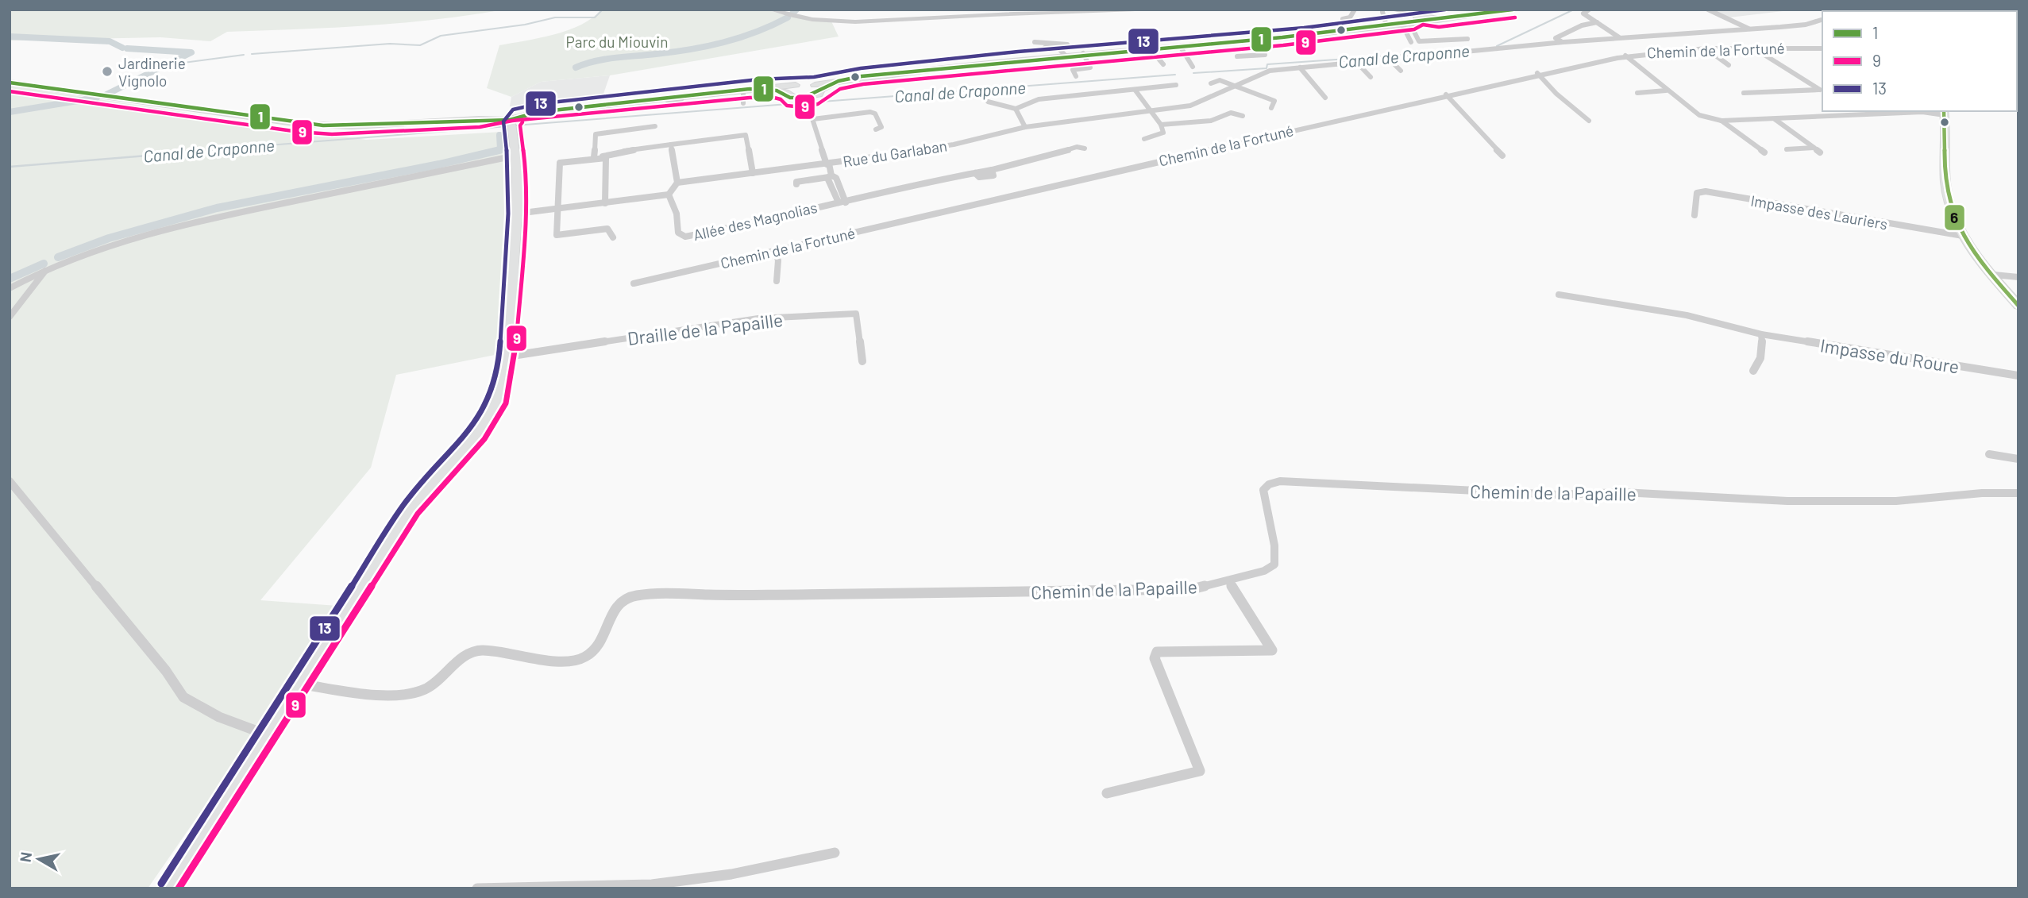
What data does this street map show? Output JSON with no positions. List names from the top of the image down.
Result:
{
  "streets": {
    "street": [
      "Chemin de la Fortuné",
      "Rue du Garlaban",
      "Impasse des Lauriers",
      "Allée des Magnolias",
      "Draille de la Papaille",
      "Impasse du Roure",
      "Chemin de la Papaille"
    ]
  },
  "crossings": [
    ["Rue du Garlaban", "Allée des Magnolias"]
  ],
  "water": ["Canal de Craponne"],
  "parks": ["Parc du Miouvin"],
  "places": ["Jardinerie Vignolo"],
  "lines": [
    "transit line 1",
    "transit line 13",
    "transit line 9",
    "transit line 6"
  ],
  "legend": ["1", "9", "13"],
  "north": "left"
}
